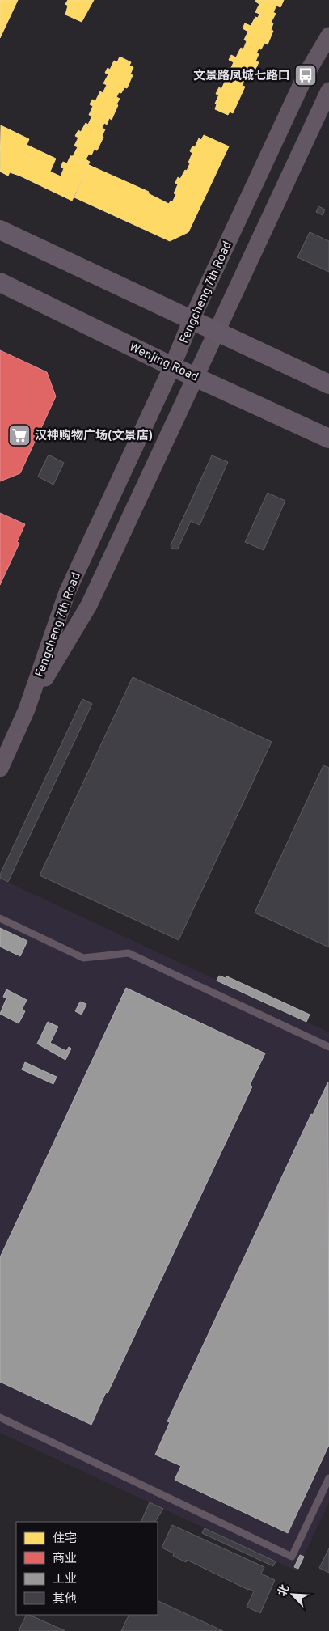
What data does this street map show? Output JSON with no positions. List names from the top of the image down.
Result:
{
  "streets": {
    "main road": ["Wenjing Road"],
    "street": ["Fengcheng 7th Road"]
  },
  "crossings": [
    ["Fengcheng 7th Road", "Wenjing Road"]
  ],
  "places": {
    "bus stop": ["文景路凤城七路口"],
    "supermarket": ["汉神购物广场(文景店)"]
  },
  "legend": [
    "住宅",
    "商业",
    "工业",
    "其他"
  ],
  "north": "top left"
}
